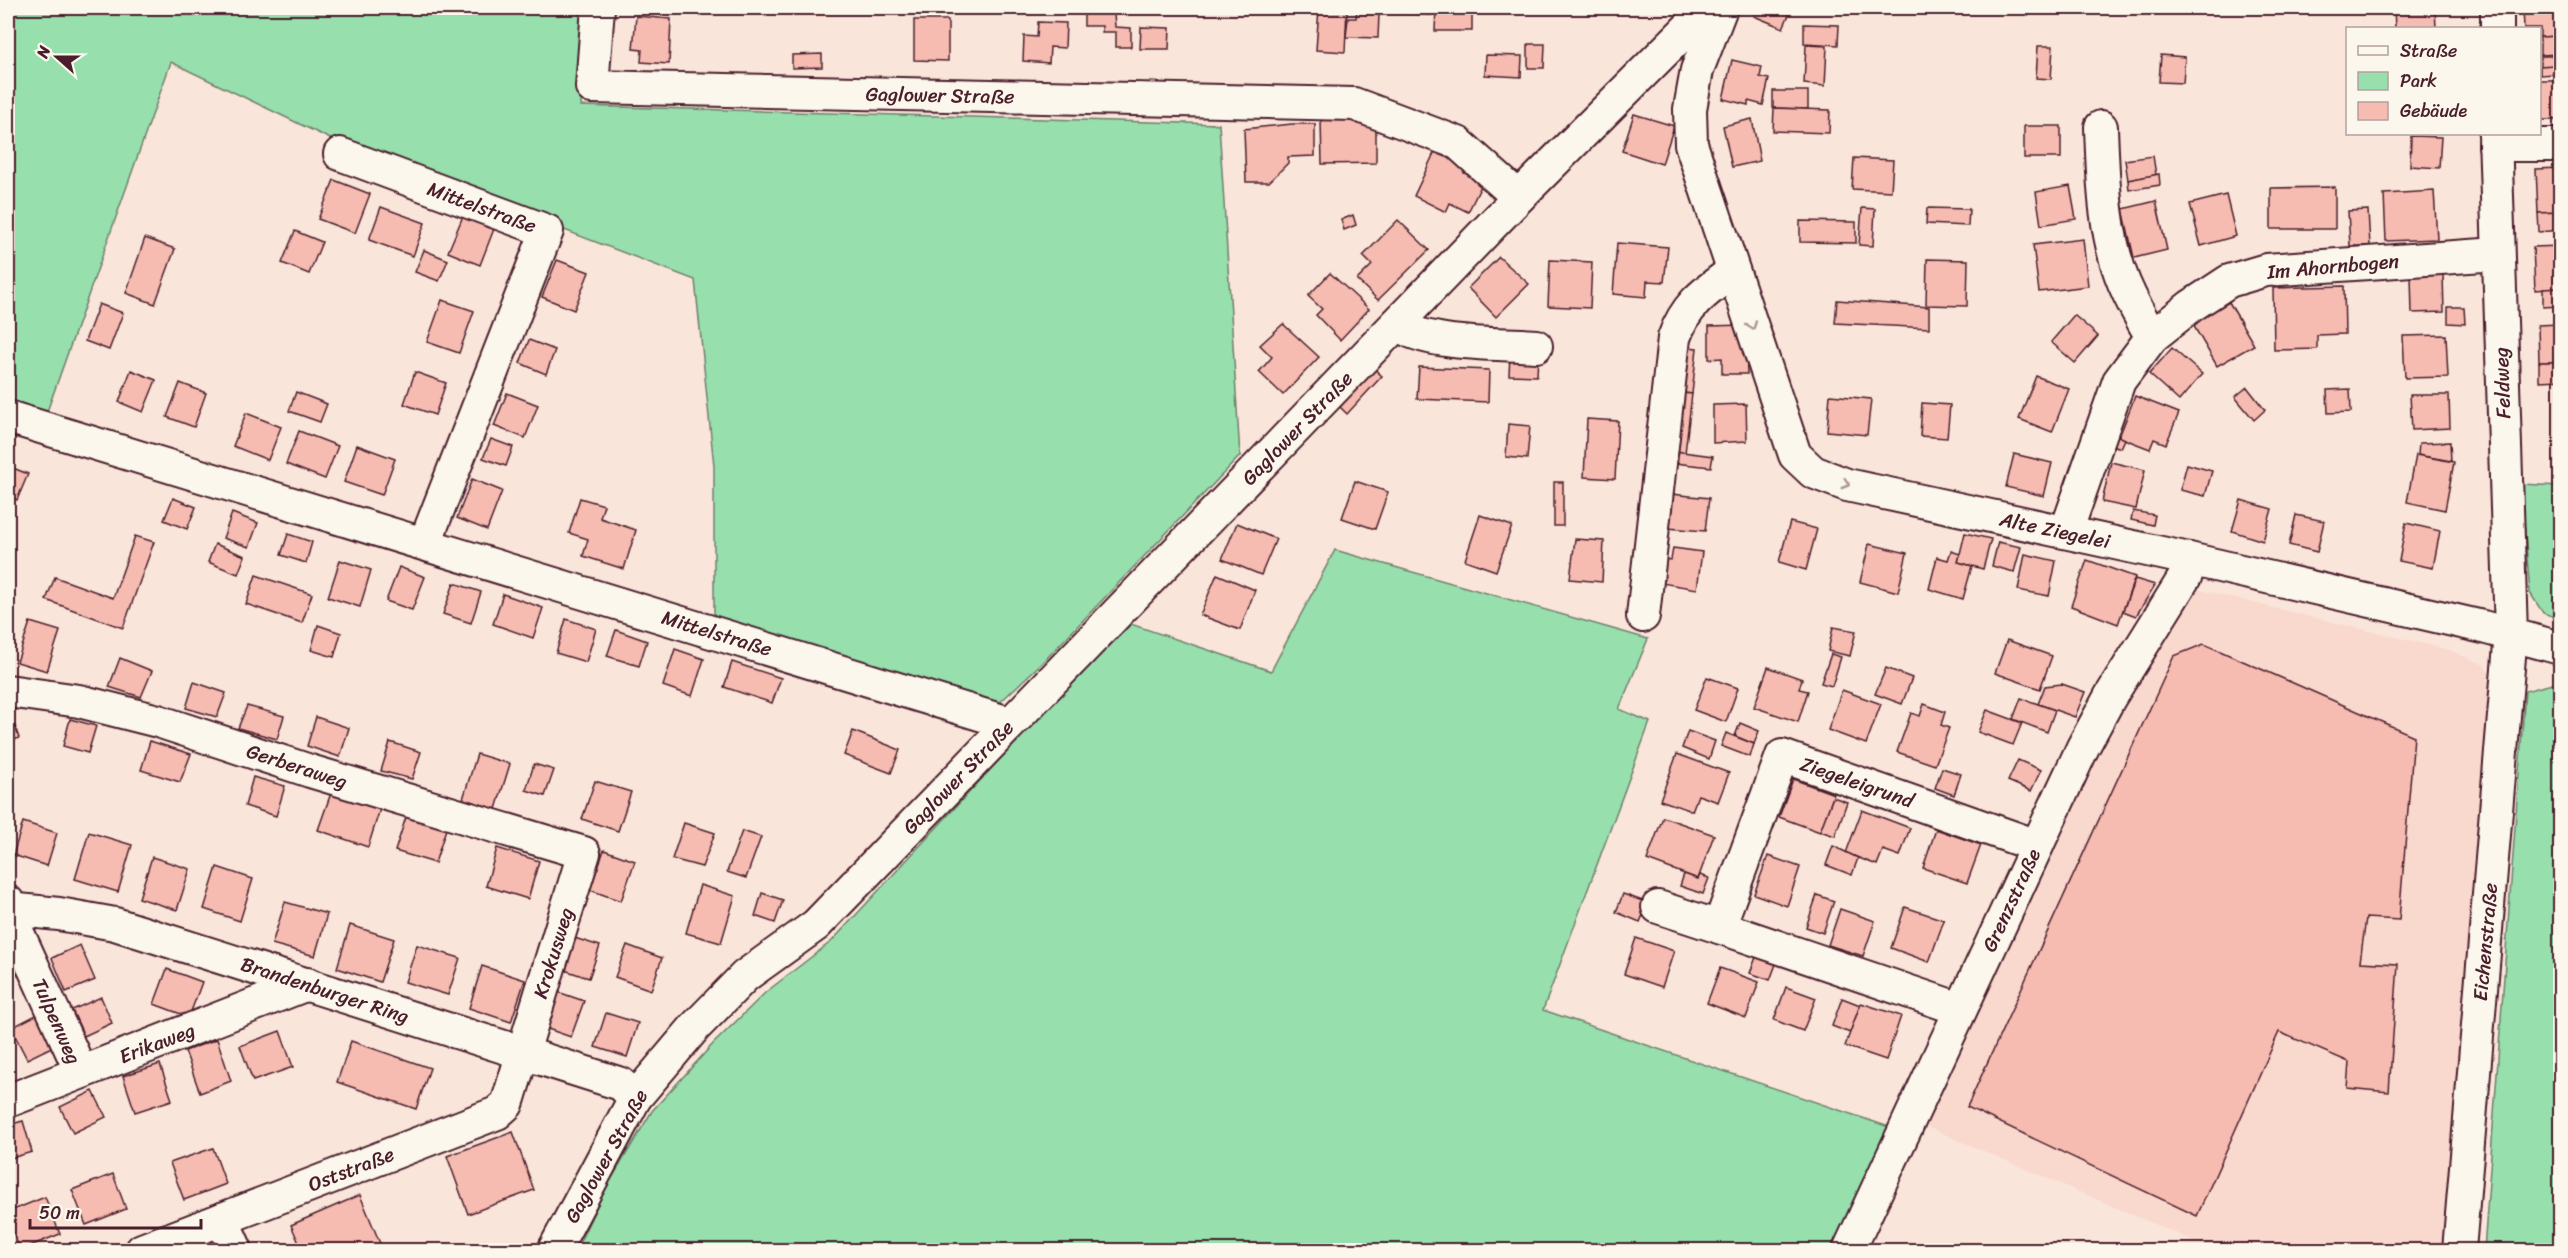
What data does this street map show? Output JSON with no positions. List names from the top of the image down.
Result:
{
  "streets": {
    "street": [
      "Gaglower Straße",
      "Mittelstraße",
      "Im Ahornbogen",
      "Feldweg",
      "Alte Ziegelei",
      "Gerberaweg",
      "Ziegeleigrund",
      "Grenzstraße",
      "Eichenstraße",
      "Krokusweg",
      "Brandenburger Ring",
      "Tulpenweg",
      "Erikaweg",
      "Oststraße"
    ]
  },
  "crossings": [
    ["Gaglower Straße", "Mittelstraße"],
    ["Gaglower Straße", "Brandenburger Ring"],
    ["Im Ahornbogen", "Feldweg"],
    ["Im Ahornbogen", "Alte Ziegelei"],
    ["Feldweg", "Alte Ziegelei"],
    ["Feldweg", "Eichenstraße"],
    ["Alte Ziegelei", "Grenzstraße"],
    ["Alte Ziegelei", "Eichenstraße"],
    ["Gerberaweg", "Krokusweg"],
    ["Ziegeleigrund", "Grenzstraße"],
    ["Krokusweg", "Brandenburger Ring"],
    ["Krokusweg", "Oststraße"],
    ["Brandenburger Ring", "Tulpenweg"],
    ["Brandenburger Ring", "Erikaweg"],
    ["Brandenburger Ring", "Oststraße"],
    ["Tulpenweg", "Erikaweg"]
  ],
  "legend": ["Straße", "Park", "Gebäude"],
  "scale_bar": "50 m",
  "north": "left"
}
